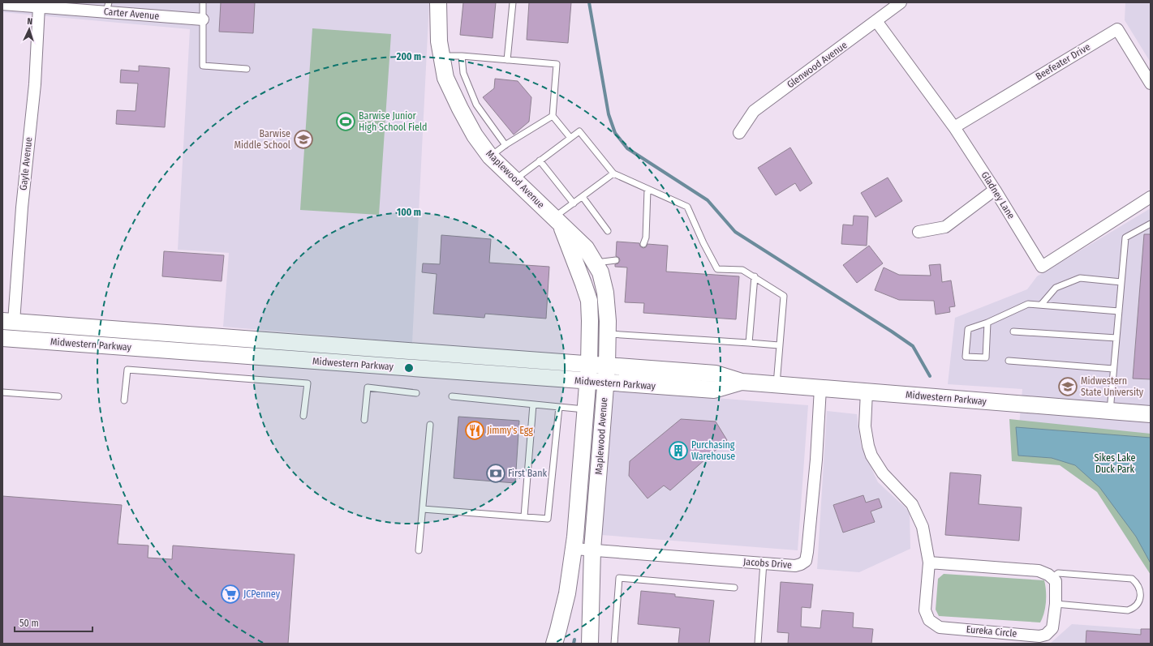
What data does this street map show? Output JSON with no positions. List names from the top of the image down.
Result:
{
  "streets": {
    "main road": ["Maplewood Avenue", "Midwestern Parkway"],
    "street": [
      "Carter Avenue",
      "Beefeater Drive",
      "Glenwood Avenue",
      "Gayle Avenue",
      "Gladney Lane",
      "Jacobs Drive",
      "Eureka Circle"
    ]
  },
  "crossings": [
    ["Carter Avenue", "Gayle Avenue"],
    ["Beefeater Drive", "Gladney Lane"],
    ["Glenwood Avenue", "Gladney Lane"],
    ["Gayle Avenue", "Midwestern Parkway"],
    ["Maplewood Avenue", "Midwestern Parkway"],
    ["Maplewood Avenue", "Jacobs Drive"],
    ["Midwestern Parkway", "Jacobs Drive"],
    ["Midwestern Parkway", "Eureka Circle"]
  ],
  "parks": ["Sikes Lake Duck Park"],
  "places": {
    "sports": ["Barwise Junior High School Field"],
    "school or university": ["Barwise Middle School", "Midwestern State University"],
    "restaurant": ["Jimmy's Egg"],
    "building": ["Purchasing Warehouse"],
    "bank": ["First Bank"],
    "supermarket": ["JCPenney"]
  },
  "scale_bar": "50 m",
  "north": "top",
  "rings": ["200 m", "100 m"]
}
